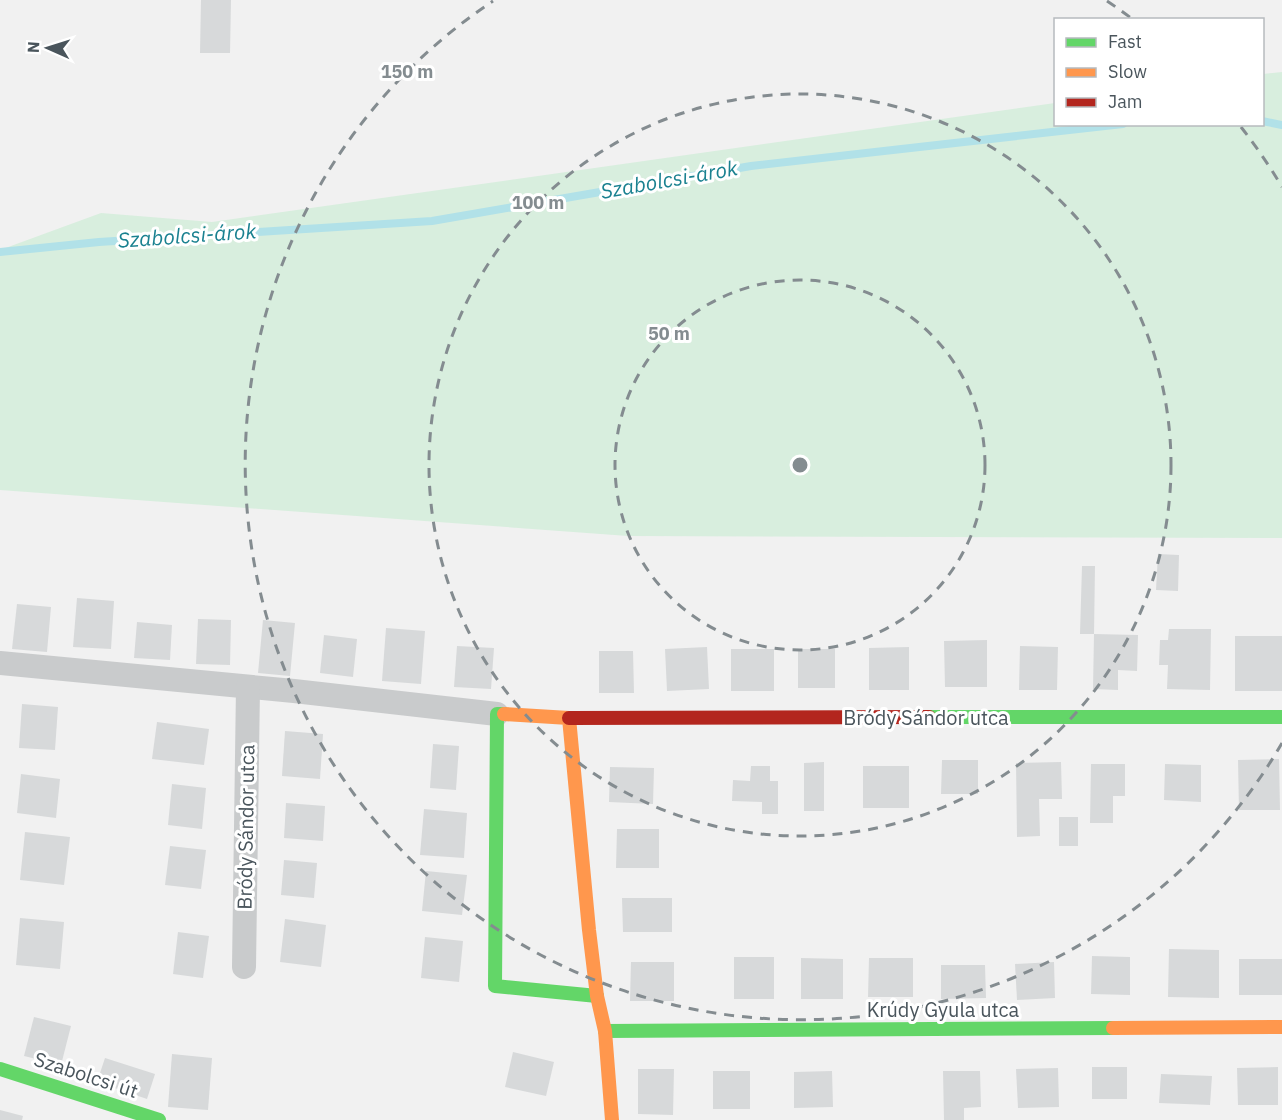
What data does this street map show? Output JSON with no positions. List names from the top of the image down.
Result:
{
  "streets": {
    "street": ["Bródy Sándor utca", "Krúdy Gyula utca", "Szabolcsi út"]
  },
  "water": ["Szabolcsi-árok"],
  "legend": ["Fast", "Slow", "Jam"],
  "north": "left",
  "rings": ["150 m", "100 m", "50 m"]
}
